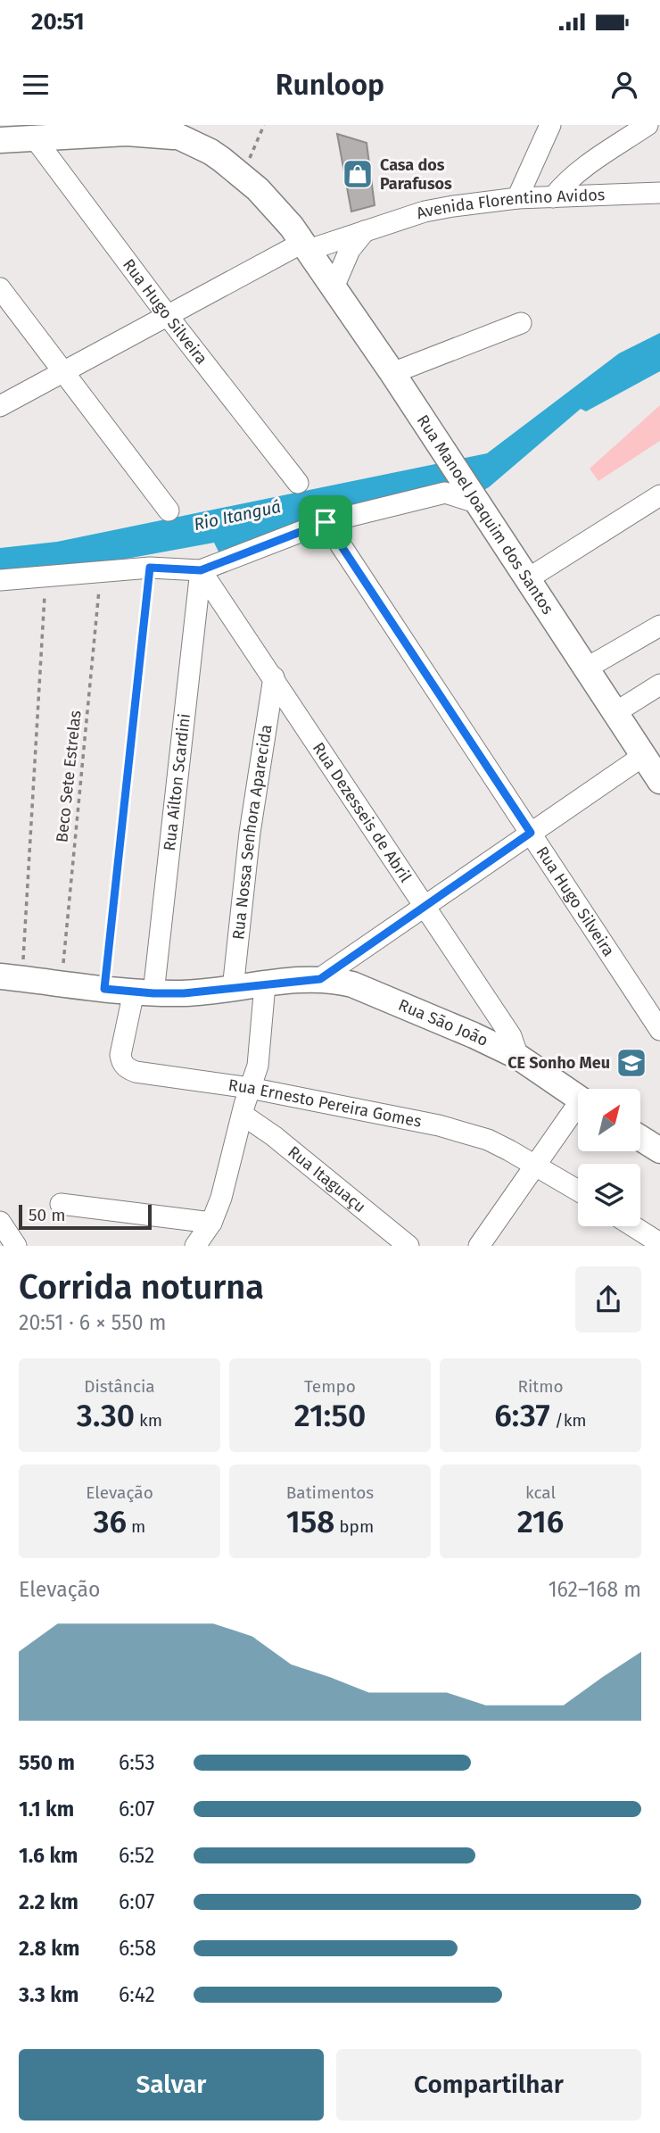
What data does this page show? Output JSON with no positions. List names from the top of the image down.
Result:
{
  "streets": {
    "main road": ["Rua Manoel Joaquim dos Santos", "Rua São João"],
    "street": [
      "Avenida Florentino Avidos",
      "Rua Hugo Silveira",
      "Rua Aílton Scardini",
      "Rua Dezesseis de Abril",
      "Rua Nossa Senhora Aparecida",
      "Rua Ernesto Pereira Gomes",
      "Rua Itaguaçu"
    ],
    "path": ["Beco Sete Estrelas"]
  },
  "crossings": [
    ["Avenida Florentino Avidos", "Rua Hugo Silveira"],
    ["Avenida Florentino Avidos", "Rua Manoel Joaquim dos Santos"],
    ["Rua Hugo Silveira", "Rua Manoel Joaquim dos Santos"],
    ["Beco Sete Estrelas", "Rua São João"],
    ["Rua Aílton Scardini", "Rua Dezesseis de Abril"],
    ["Rua Aílton Scardini", "Rua São João"],
    ["Rua Aílton Scardini", "Rua Ernesto Pereira Gomes"],
    ["Rua Dezesseis de Abril", "Rua Nossa Senhora Aparecida"],
    ["Rua Dezesseis de Abril", "Rua São João"],
    ["Rua Nossa Senhora Aparecida", "Rua São João"],
    ["Rua São João", "Rua Ernesto Pereira Gomes"]
  ],
  "water": ["Rio Itanguá"],
  "places": {
    "shop": ["Casa dos Parafusos"],
    "school or university": ["CE Sonho Meu"]
  },
  "scale_bar": "50 m",
  "north": "top right",
  "page": {
    "status": "20:51",
    "header": "Runloop",
    "scale": "50 m",
    "heading": ["Corrida noturna", "20:51 · 6 × 550 m"],
    "stats": [
      ["Distância", "3.30 km"],
      ["Tempo", "21:50"],
      ["Ritmo", "6:37 /km"],
      ["Elevação", "36 m"],
      ["Batimentos", "158 bpm"],
      ["kcal", "216"]
    ],
    "chart": ["Elevação", "162–168 m"],
    "list": [
      {
        "name": "550 m",
        "note": "6:53"
      },
      {
        "name": "1.1 km",
        "note": "6:07"
      },
      {
        "name": "1.6 km",
        "note": "6:52"
      },
      {
        "name": "2.2 km",
        "note": "6:07"
      },
      {
        "name": "2.8 km",
        "note": "6:58"
      },
      {
        "name": "3.3 km",
        "note": "6:42"
      }
    ],
    "buttons": ["Salvar", "Compartilhar"]
  }
}
